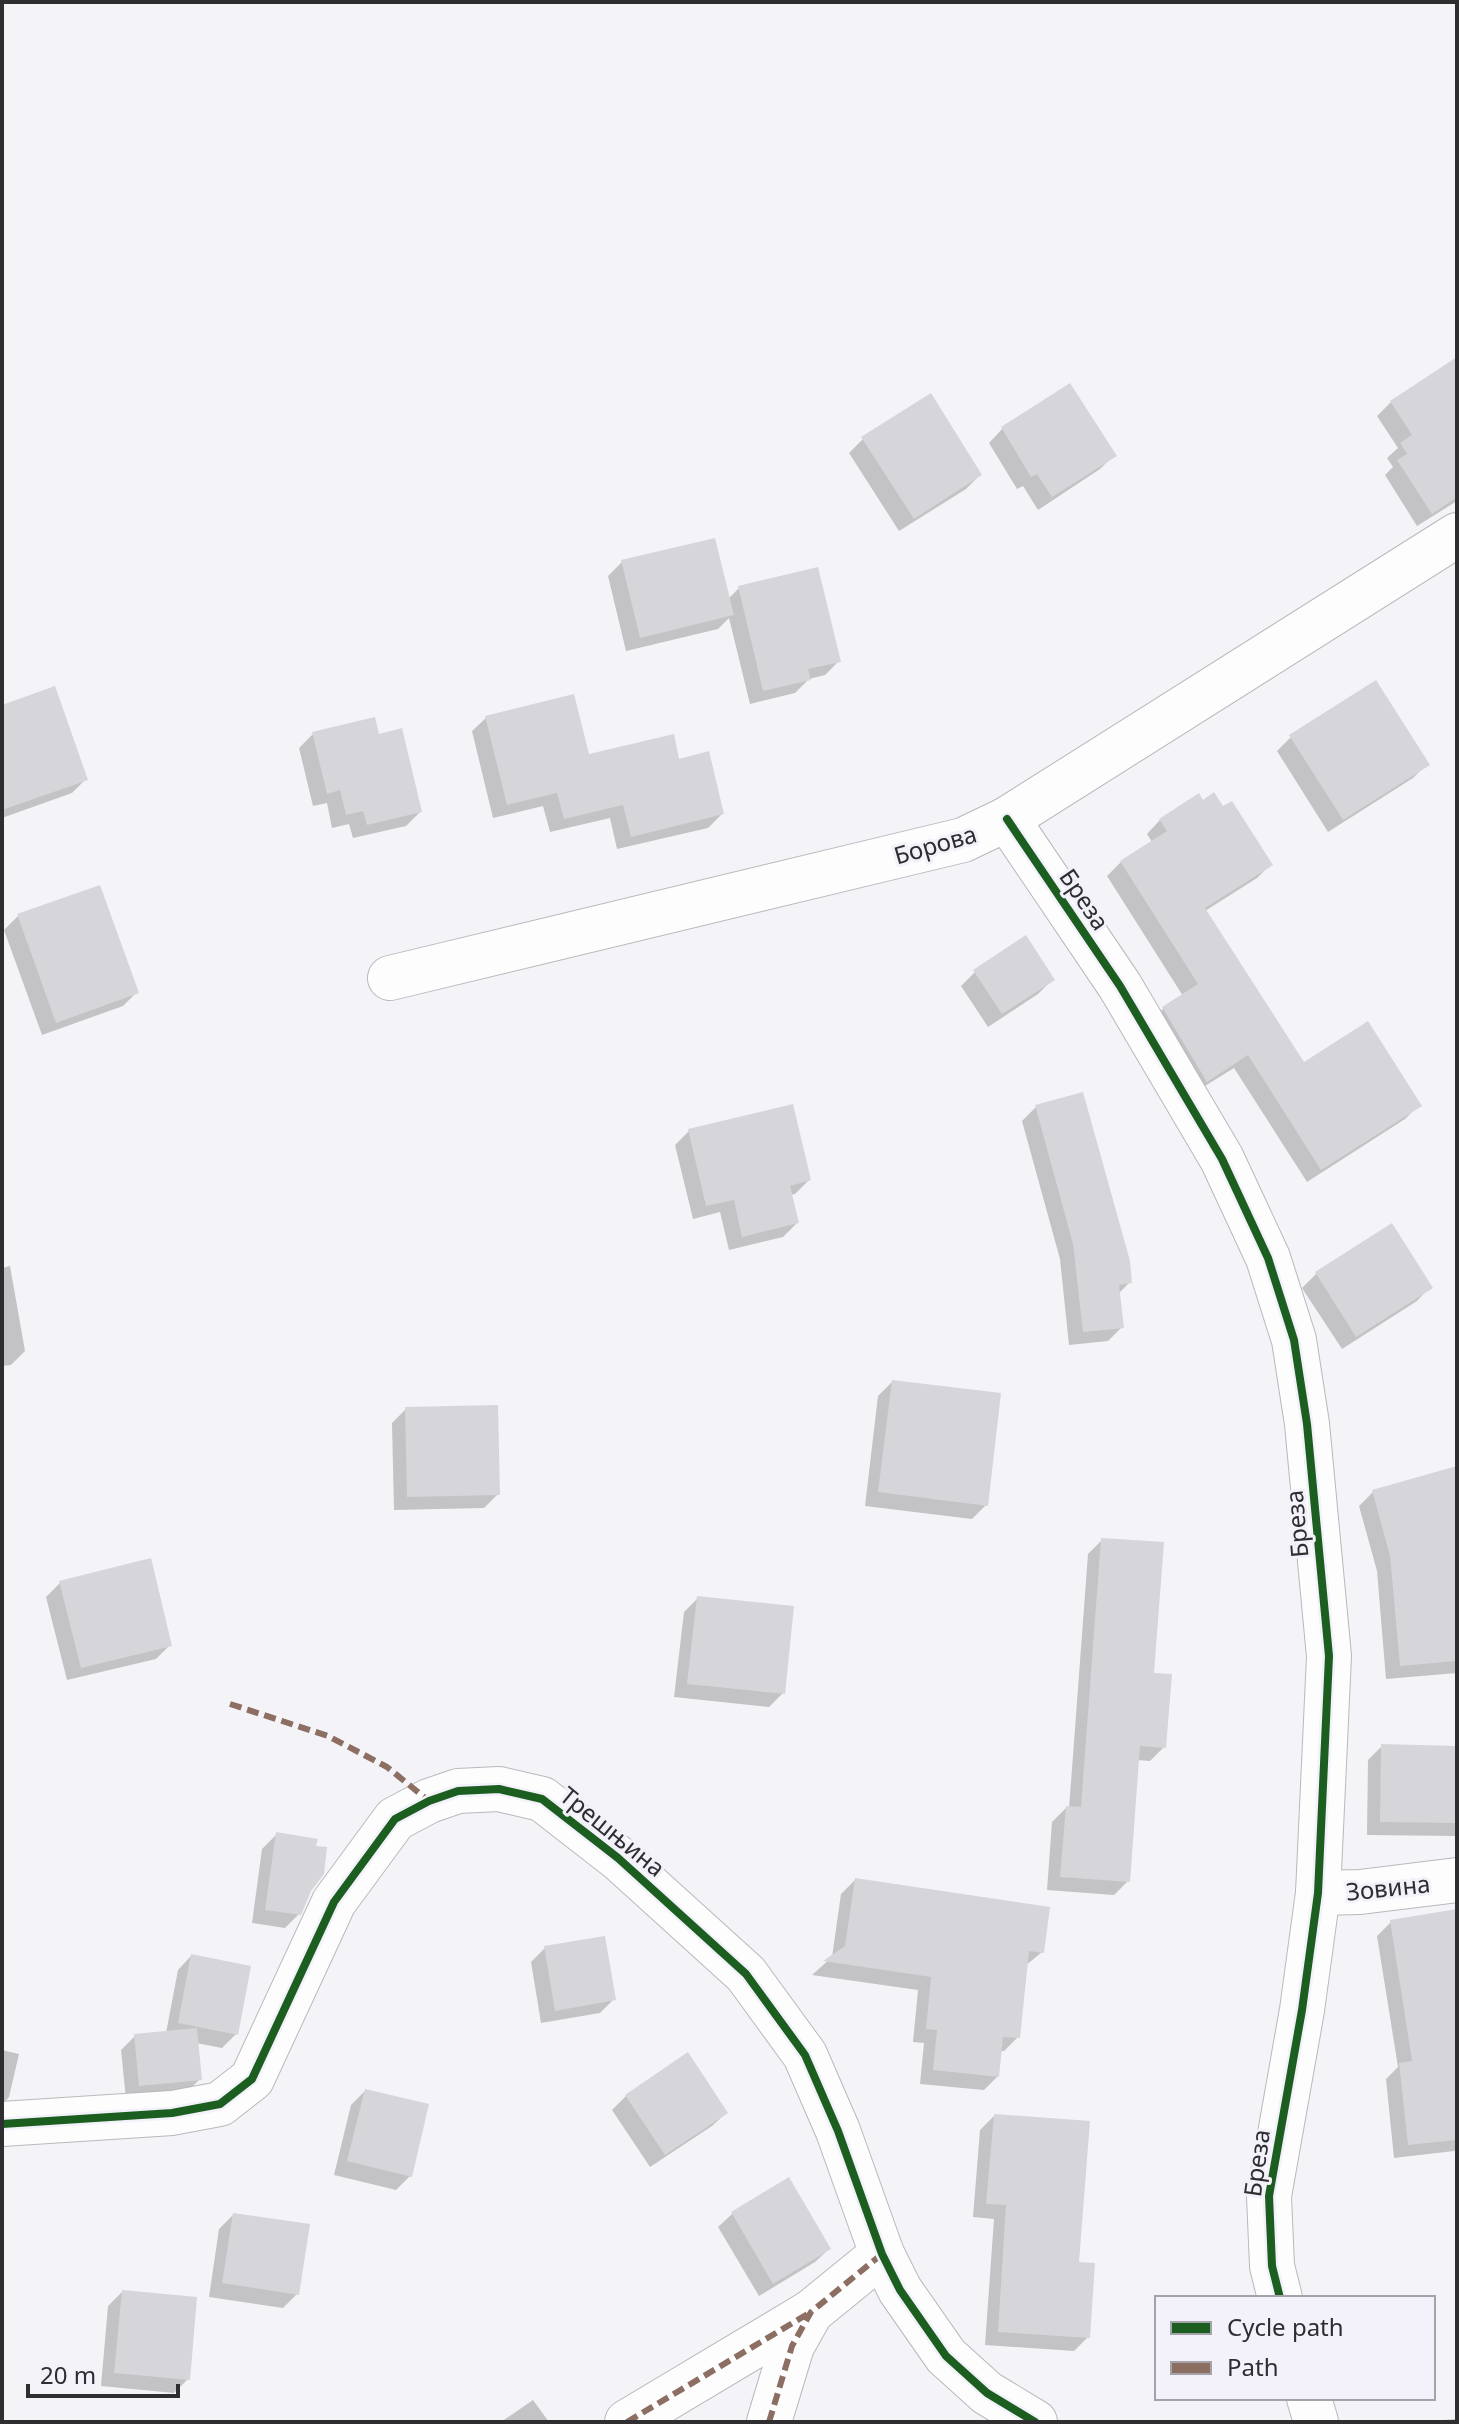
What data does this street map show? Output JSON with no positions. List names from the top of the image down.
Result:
{
  "streets": {
    "street": [
      "Борова",
      "Бреза",
      "Трешњина",
      "Зовина"
    ]
  },
  "crossings": [
    ["Борова", "Бреза"],
    ["Бреза", "Зовина"]
  ],
  "legend": ["Cycle path", "Path"],
  "scale_bar": "20 m"
}
